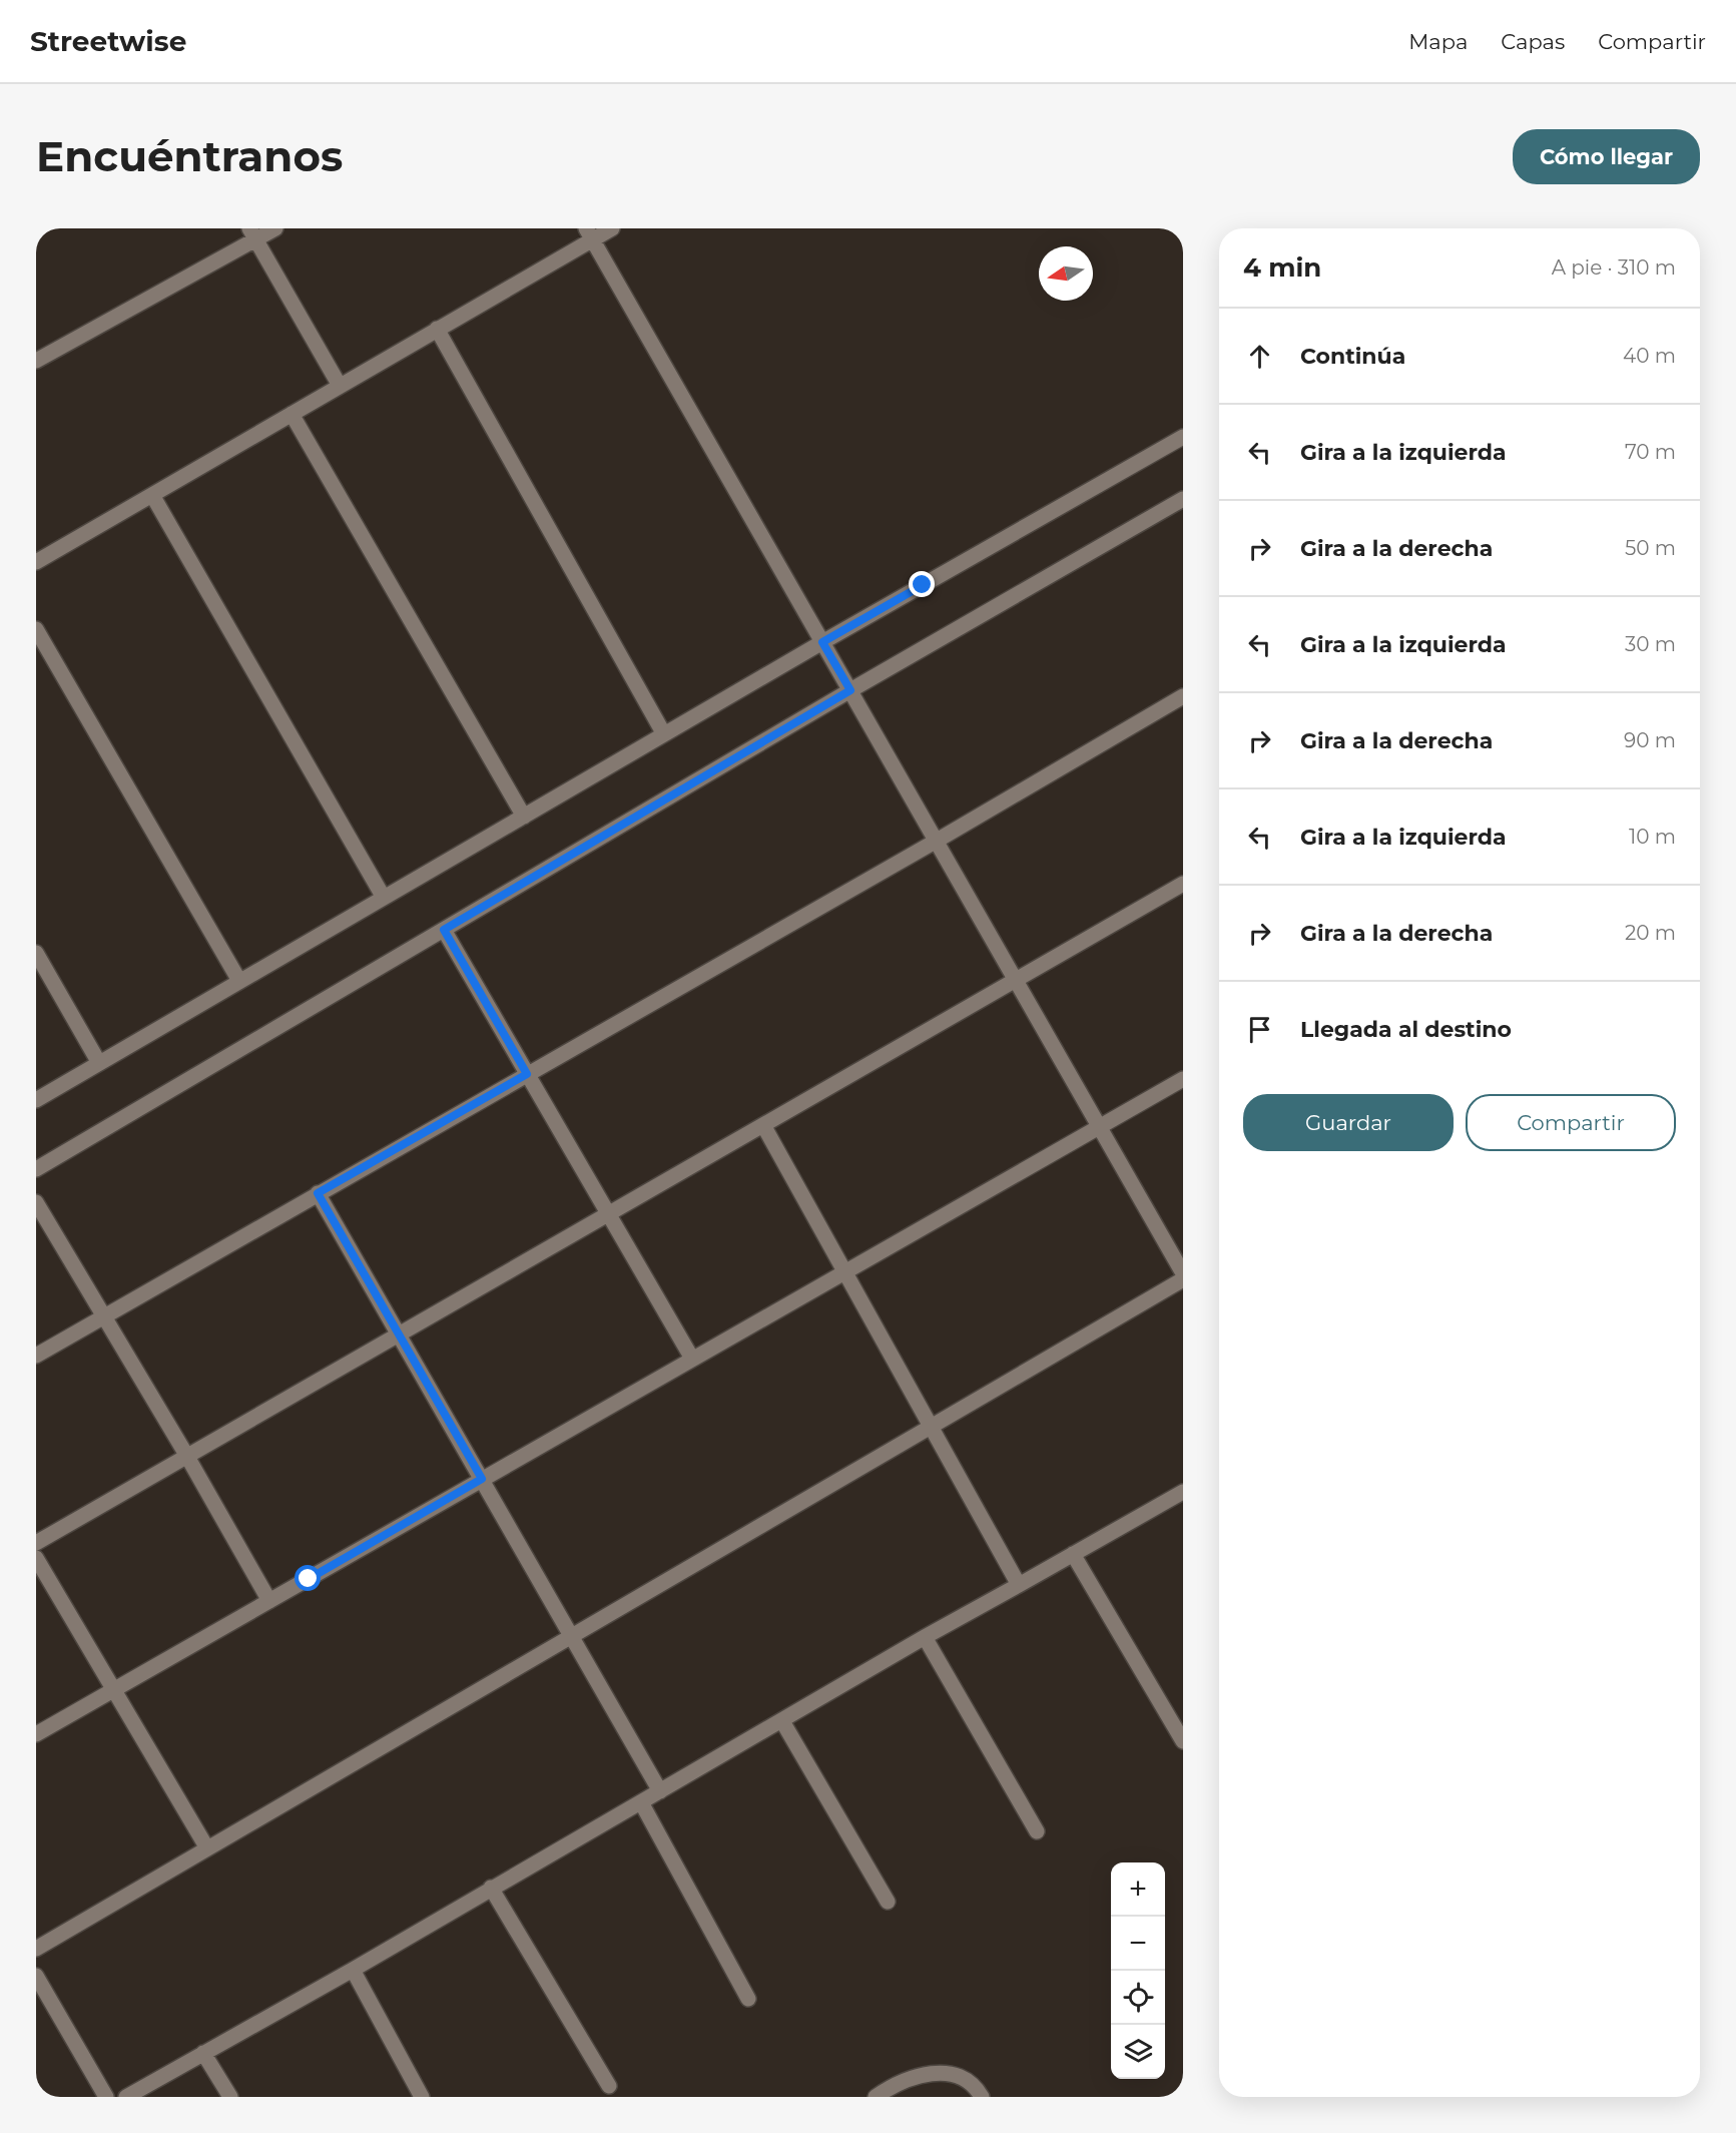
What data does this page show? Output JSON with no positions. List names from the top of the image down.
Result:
{
  "north": "left",
  "page": {
    "header": "Streetwise",
    "nav": ["Mapa", "Capas", "Compartir"],
    "buttons": [
      "Cómo llegar",
      ["Guardar", "Compartir"]
    ],
    "title": "Encuéntranos",
    "heading": ["4 min", "A pie · 310 m"],
    "list": [
      ["Continúa", "40 m"],
      ["Gira a la izquierda", "70 m"],
      ["Gira a la derecha", "50 m"],
      ["Gira a la izquierda", "30 m"],
      ["Gira a la derecha", "90 m"],
      ["Gira a la izquierda", "10 m"],
      ["Gira a la derecha", "20 m"],
      "Llegada al destino"
    ],
    "map_buttons": ["+", "−"]
  }
}
